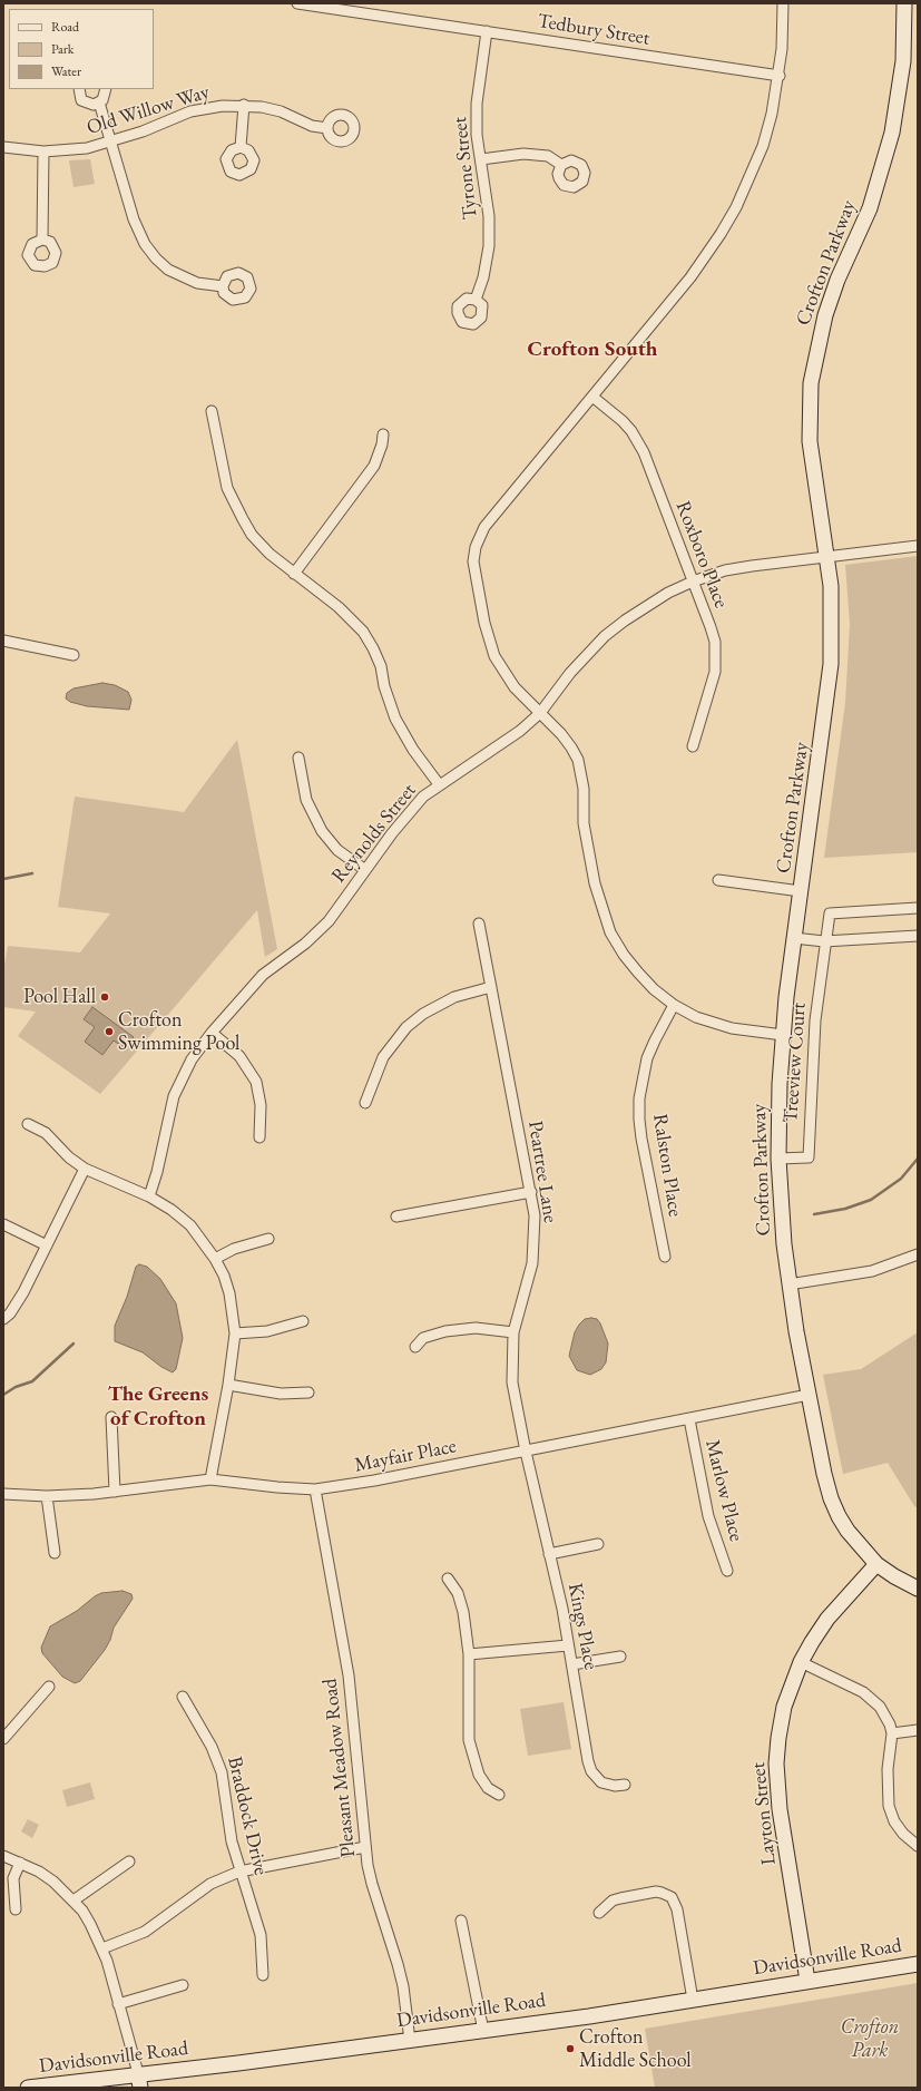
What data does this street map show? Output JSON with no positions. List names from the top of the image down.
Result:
{
  "streets": {
    "street": [
      "Tedbury Street",
      "Old Willow Way",
      "Tyrone Street",
      "Crofton Parkway",
      "Roxboro Place",
      "Reynolds Street",
      "Treeview Court",
      "Ralston Place",
      "Peartree Lane",
      "Mayfair Place",
      "Marlow Place",
      "Kings Place",
      "Pleasant Meadow Road",
      "Layton Street",
      "Braddock Drive",
      "Davidsonville Road"
    ]
  },
  "crossings": [
    ["Tedbury Street", "Tyrone Street"],
    ["Crofton Parkway", "Reynolds Street"],
    ["Crofton Parkway", "Treeview Court"],
    ["Crofton Parkway", "Mayfair Place"],
    ["Crofton Parkway", "Layton Street"],
    ["Roxboro Place", "Reynolds Street"],
    ["Peartree Lane", "Mayfair Place"],
    ["Peartree Lane", "Kings Place"],
    ["Mayfair Place", "Marlow Place"],
    ["Mayfair Place", "Kings Place"],
    ["Mayfair Place", "Pleasant Meadow Road"],
    ["Pleasant Meadow Road", "Davidsonville Road"],
    ["Layton Street", "Davidsonville Road"]
  ],
  "districts": ["Crofton South", "The Greens of Crofton"],
  "parks": ["Crofton Park"],
  "places": ["Pool Hall", "Crofton Swimming Pool", "Crofton Middle School"],
  "legend": ["Road", "Park", "Water"]
}
